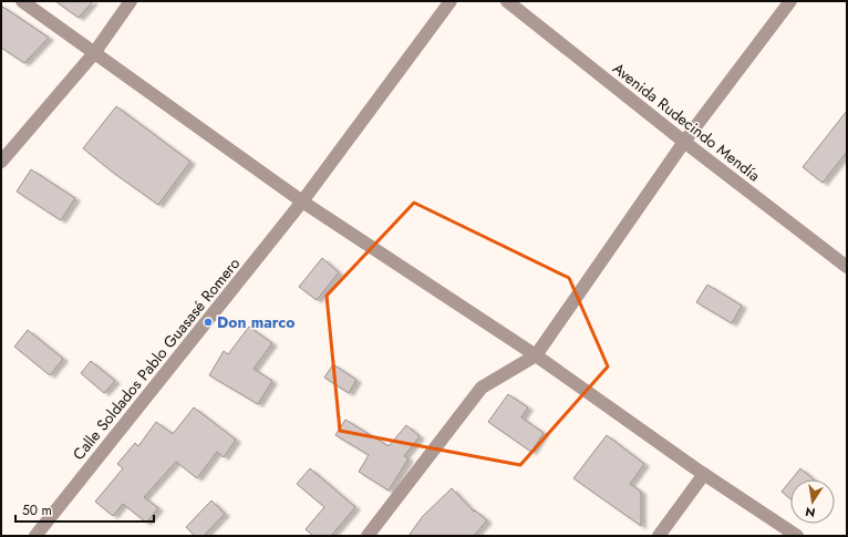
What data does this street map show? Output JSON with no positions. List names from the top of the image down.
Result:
{
  "streets": {
    "street": ["Avenida Rudecindo Mendía", "Calle Soldados Pablo Guasasé Romero"]
  },
  "places": ["Don marco"],
  "scale_bar": "50 m",
  "north": "bottom"
}
